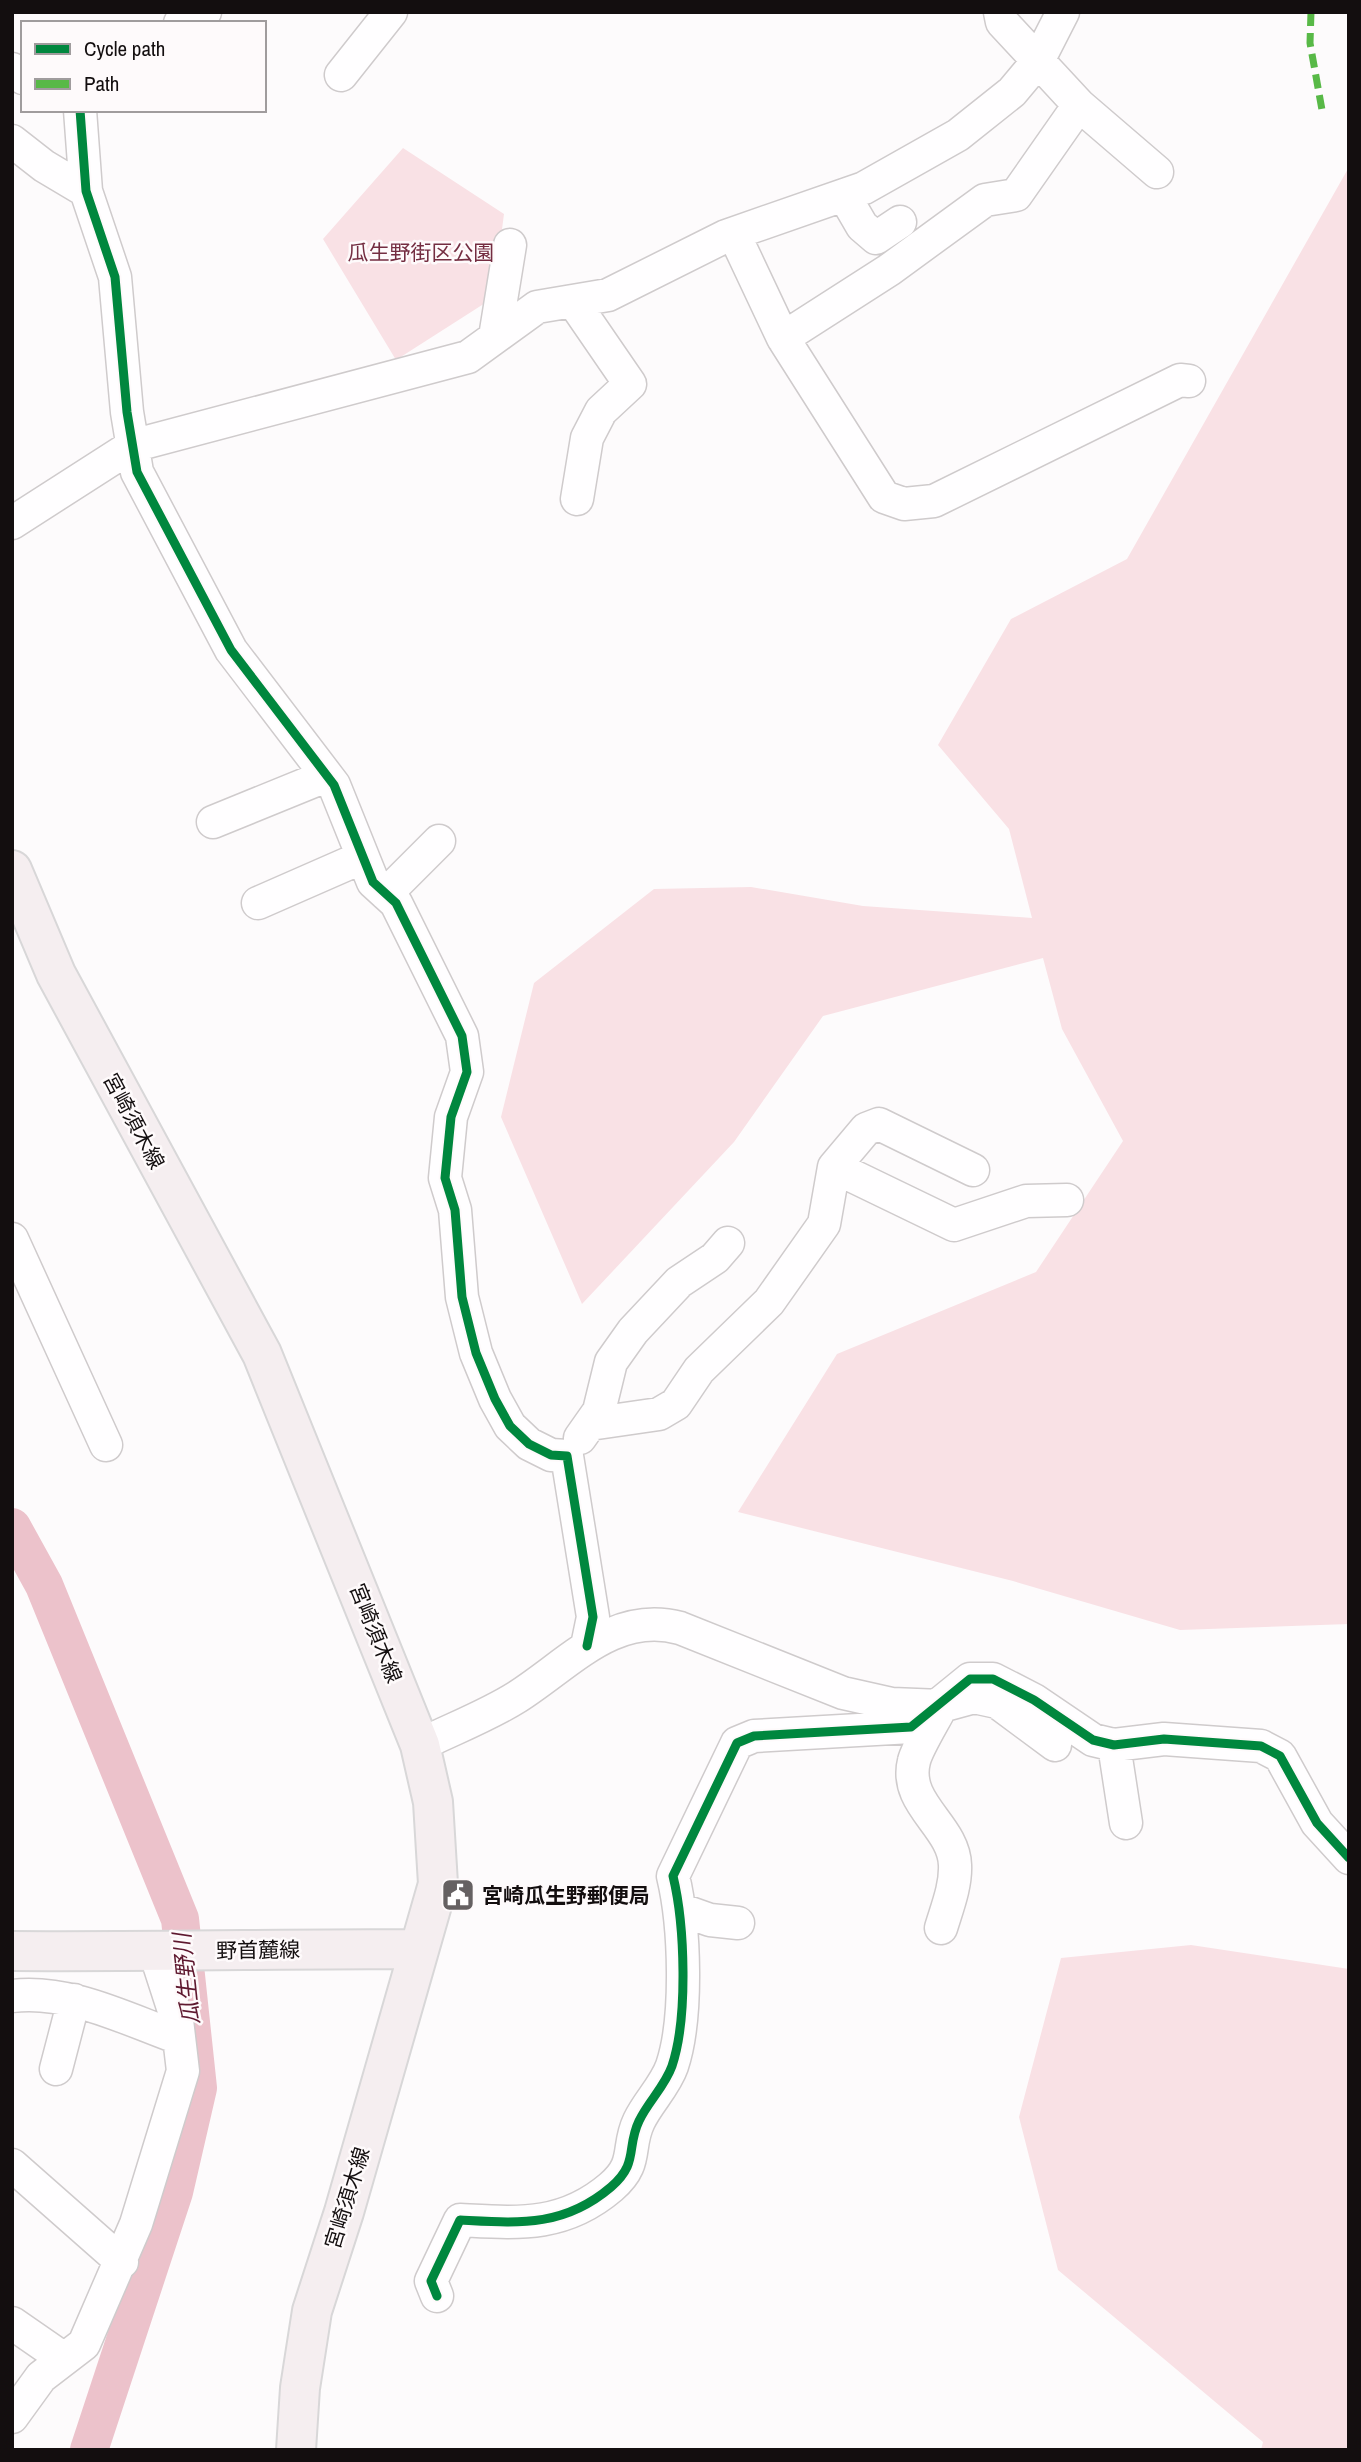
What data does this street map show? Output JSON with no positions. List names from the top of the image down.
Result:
{
  "streets": {
    "main road": ["宮崎須木線", "野首麓線"]
  },
  "crossings": [
    ["宮崎須木線", "野首麓線"]
  ],
  "water": ["瓜生野川"],
  "parks": ["瓜生野街区公園"],
  "places": {
    "public building": ["宮崎瓜生野郵便局"]
  },
  "legend": ["Cycle path", "Path"]
}
